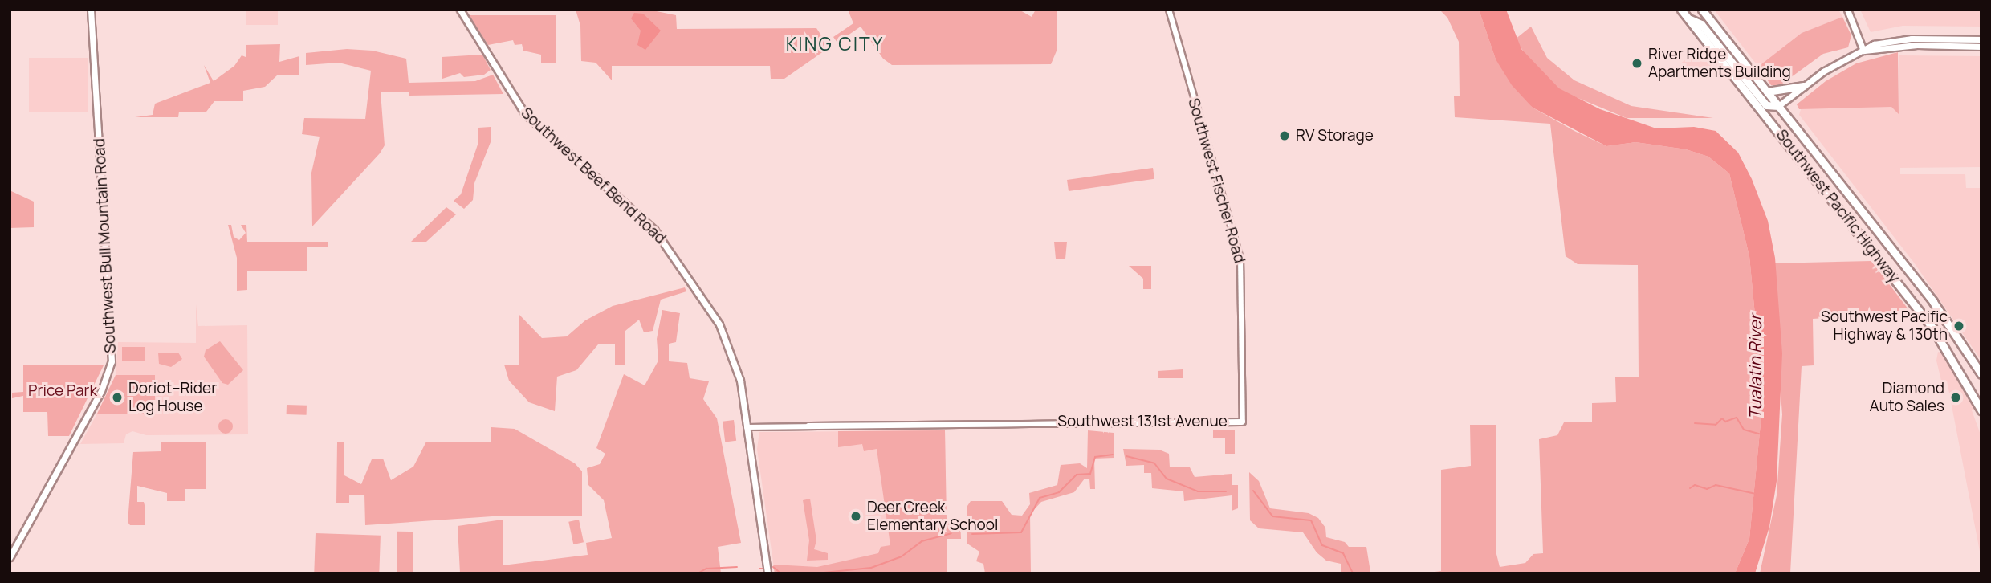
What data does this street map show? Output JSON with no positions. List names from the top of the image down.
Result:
{
  "streets": {
    "highway": ["Southwest Pacific Highway"],
    "main road": ["Southwest Beef Bend Road", "Southwest Bull Mountain Road"],
    "street": ["Southwest Fischer Road", "Southwest 131st Avenue"]
  },
  "crossings": [
    ["Southwest Beef Bend Road", "Southwest 131st Avenue"],
    ["Southwest Fischer Road", "Southwest 131st Avenue"]
  ],
  "districts": ["KING CITY"],
  "water": ["Tualatin River"],
  "parks": ["Price Park"],
  "places": [
    "River Ridge Apartments Building",
    "RV Storage",
    "Southwest Pacific Highway & 130th",
    "Doriot–Rider Log House",
    "Diamond Auto Sales",
    "Deer Creek Elementary School"
  ]
}
